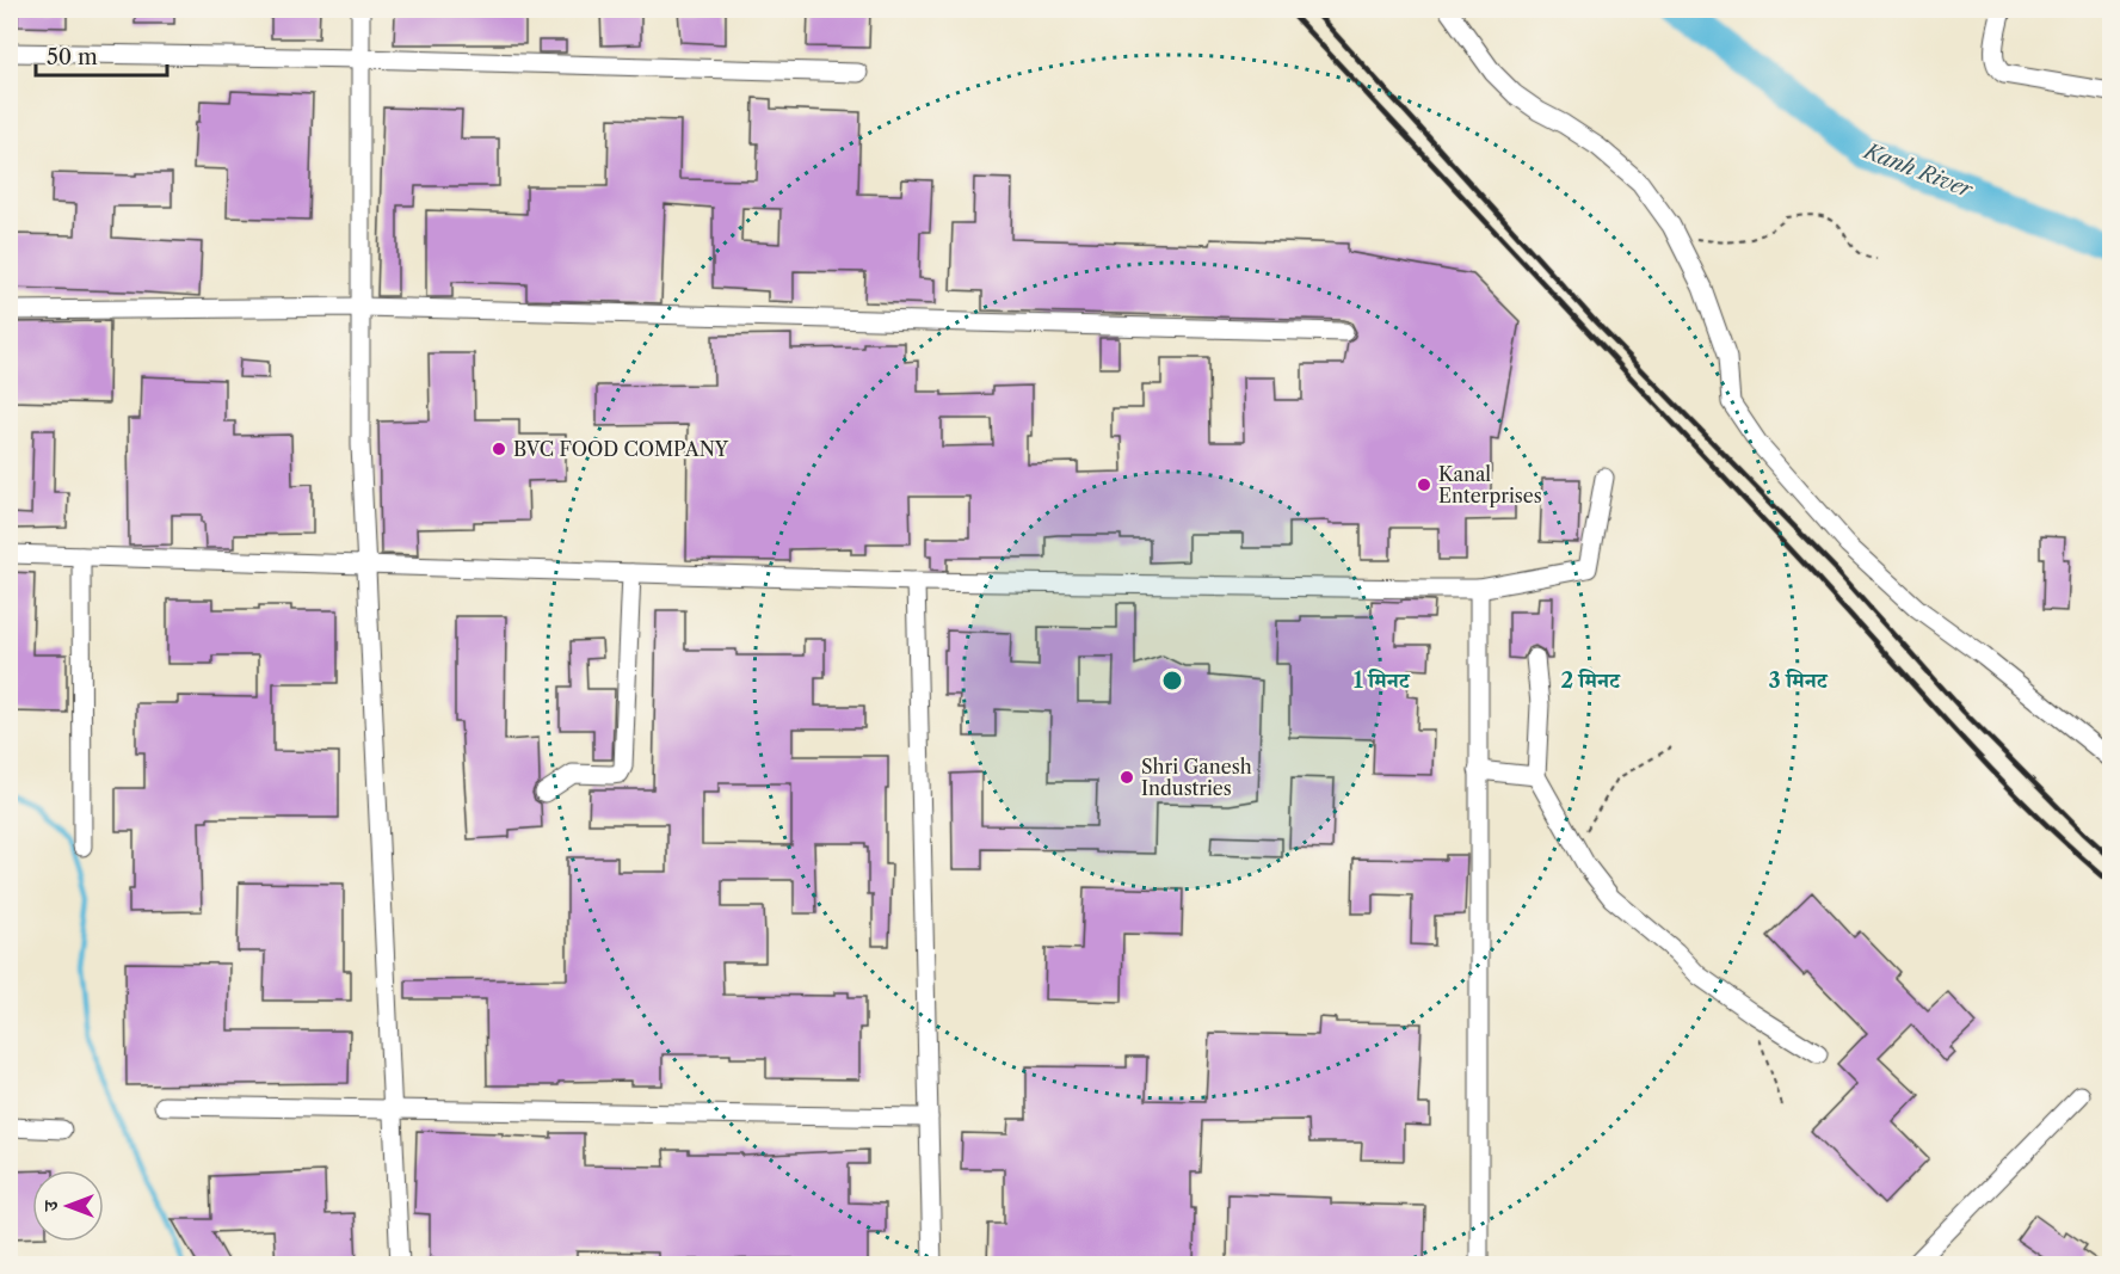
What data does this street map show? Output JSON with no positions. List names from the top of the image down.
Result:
{
  "water": ["Kanh River"],
  "places": ["BVC FOOD COMPANY", "Kanal Enterprises", "Shri Ganesh Industries"],
  "scale_bar": "50 m",
  "north": "left",
  "rings": ["1 मिनट", "2 मिनट", "3 मिनट"]
}
